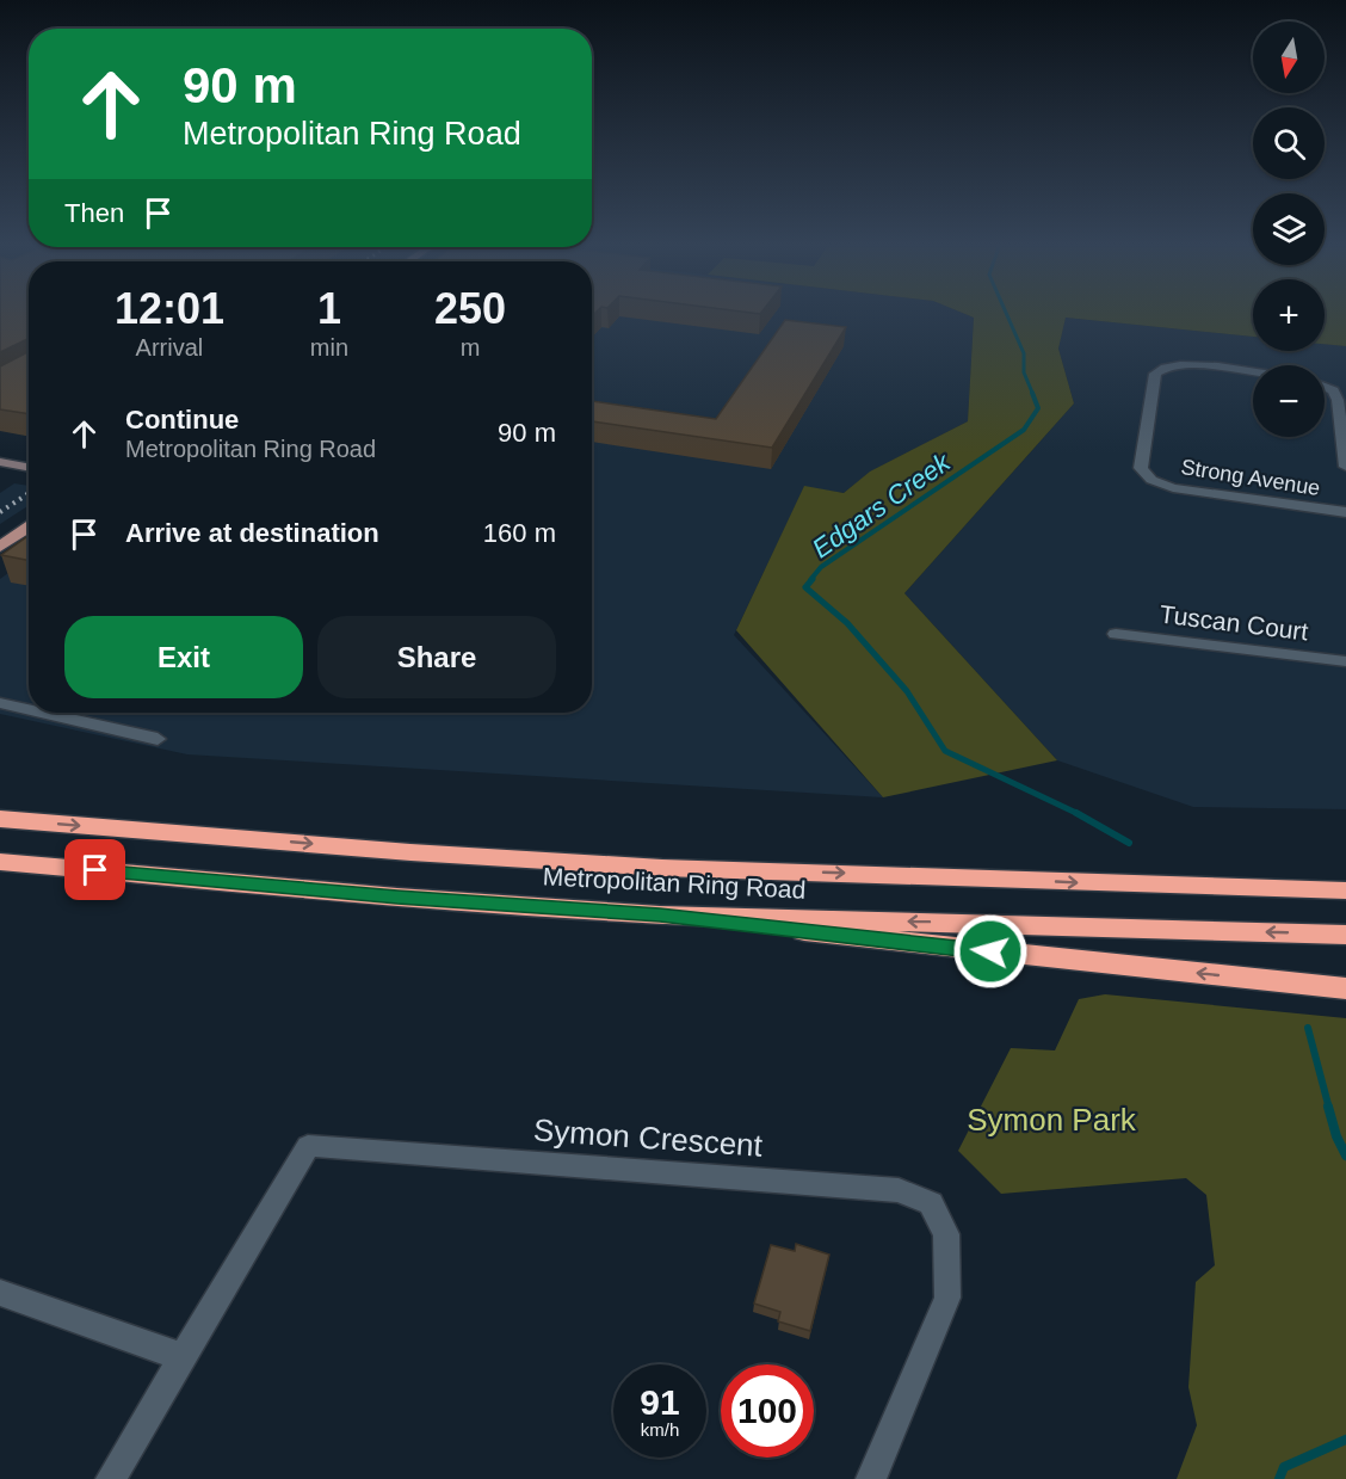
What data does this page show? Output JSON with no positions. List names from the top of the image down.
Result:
{
  "streets": {
    "highway": ["Metropolitan Ring Road"],
    "street": ["Strong Avenue", "Tuscan Court", "Symon Crescent"]
  },
  "water": ["Edgars Creek"],
  "parks": ["Symon Park"],
  "north": "bottom",
  "page": {
    "map_buttons": ["+", "−"],
    "turn": ["90 m", "Metropolitan Ring Road"],
    "then": "Then",
    "eta": [
      "12:01",
      "Arrival",
      "1",
      "min",
      "250",
      "m"
    ],
    "list": [
      {
        "name": "Continue",
        "note": "Metropolitan Ring Road",
        "value": "90 m"
      },
      {
        "name": "Arrive at destination",
        "value": "160 m"
      }
    ],
    "buttons": ["Exit", "Share"],
    "speed": "91 km/h",
    "limit": "100"
  }
}
